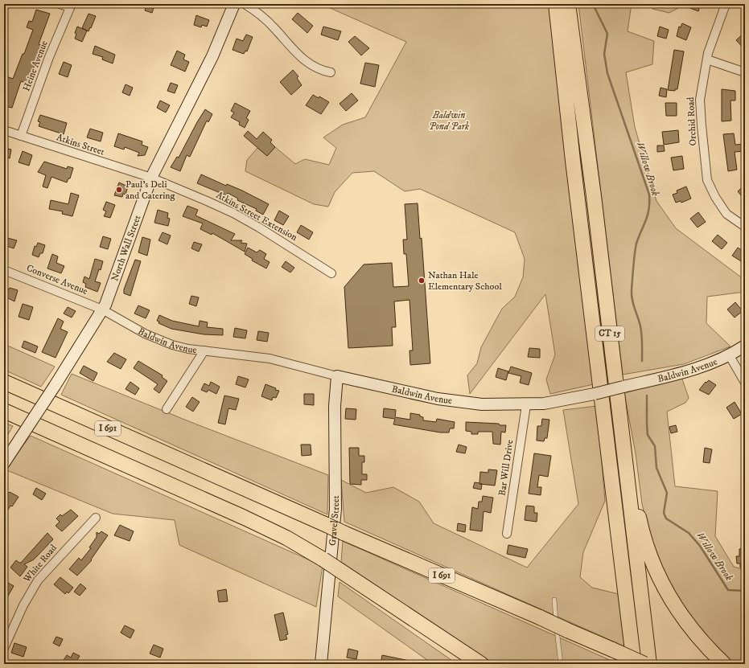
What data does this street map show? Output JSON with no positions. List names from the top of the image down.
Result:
{
  "streets": {
    "highway": ["CT 15", "I 691"],
    "street": [
      "Heine Avenue",
      "Orchid Road",
      "Atkins Street",
      "Atkins Street Extension",
      "North Wall Street",
      "Converse Avenue",
      "Baldwin Avenue",
      "Bar Will Drive",
      "Gravel Street",
      "White Road"
    ]
  },
  "crossings": [
    ["Heine Avenue", "Atkins Street"],
    ["Atkins Street", "Atkins Street Extension"],
    ["Atkins Street", "North Wall Street"],
    ["Atkins Street Extension", "North Wall Street"],
    ["North Wall Street", "Converse Avenue"],
    ["North Wall Street", "Baldwin Avenue"],
    ["Converse Avenue", "Baldwin Avenue"],
    ["Baldwin Avenue", "Bar Will Drive"],
    ["Baldwin Avenue", "Gravel Street"]
  ],
  "water": ["Willow Brook"],
  "parks": ["Baldwin Pond Park"],
  "places": ["Paul's Deli and Catering", "Nathan Hale Elementary School"]
}
